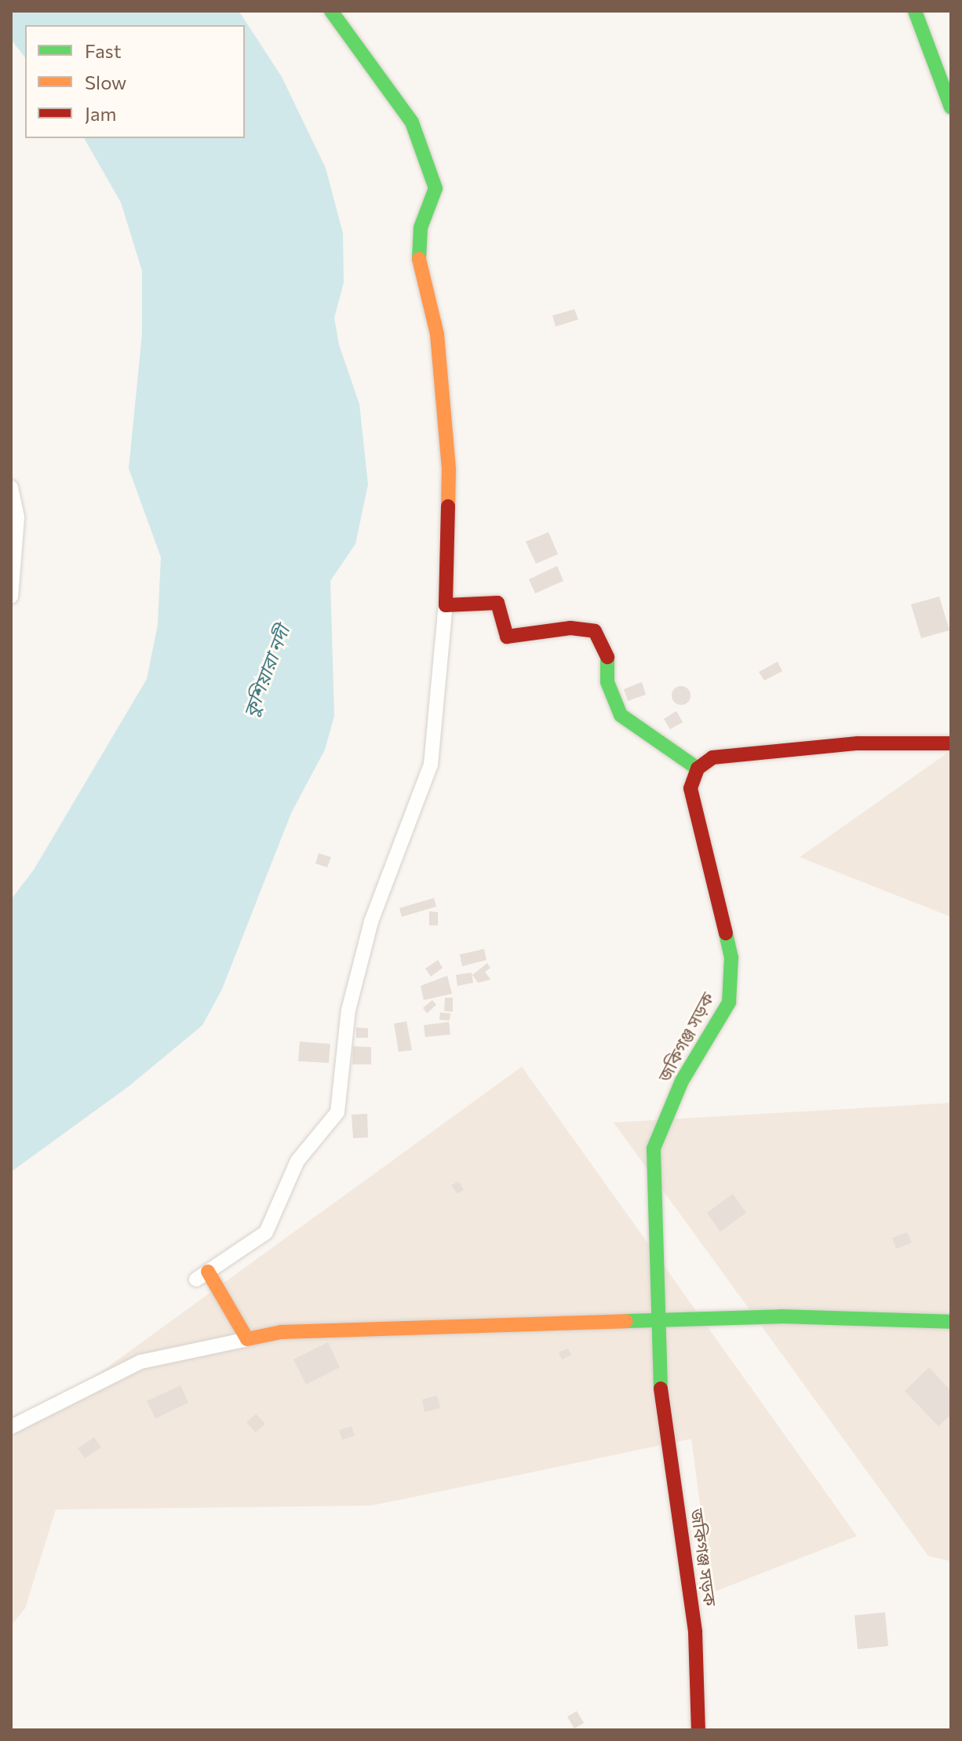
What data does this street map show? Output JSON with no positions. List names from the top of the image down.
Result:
{
  "streets": {
    "street": ["জকিগঞ্জ সড়ক"]
  },
  "water": ["কুশিয়ারা নদী"],
  "legend": ["Fast", "Slow", "Jam"]
}
